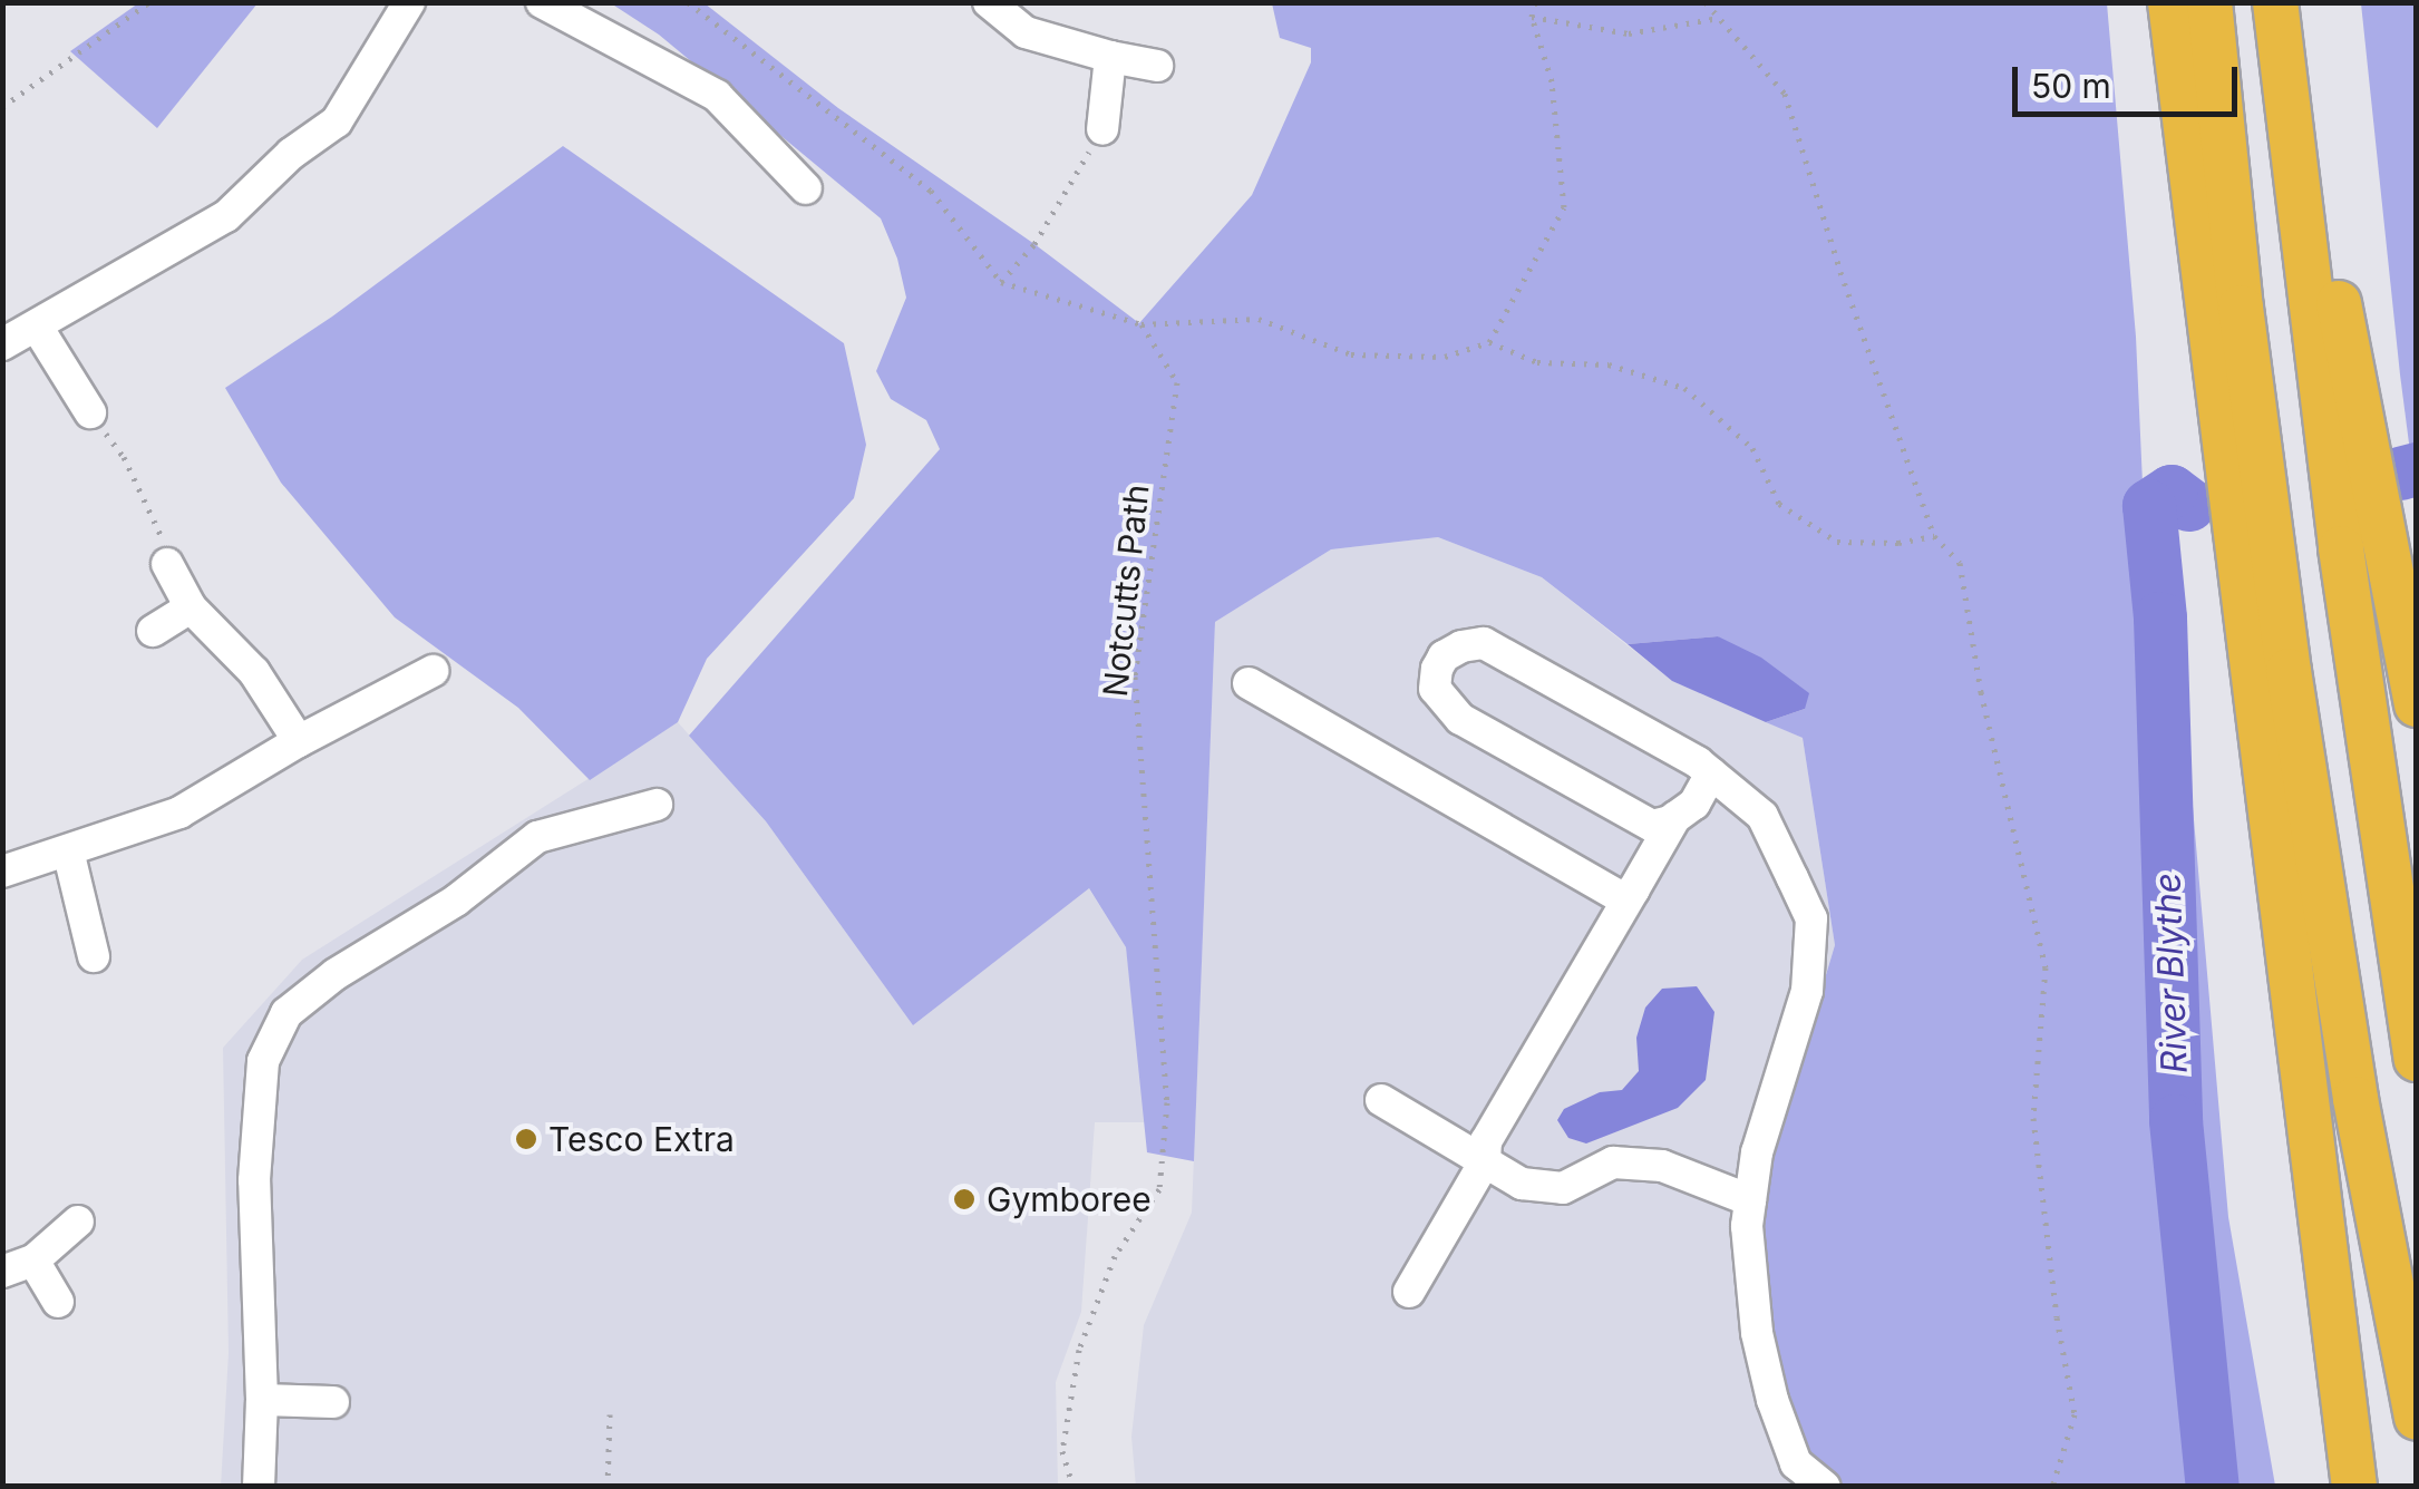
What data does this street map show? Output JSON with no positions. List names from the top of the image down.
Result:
{
  "streets": {
    "path": ["Notcutts Path"]
  },
  "water": ["River Blythe"],
  "places": ["Tesco Extra", "Gymboree"],
  "scale_bar": "50 m"
}
